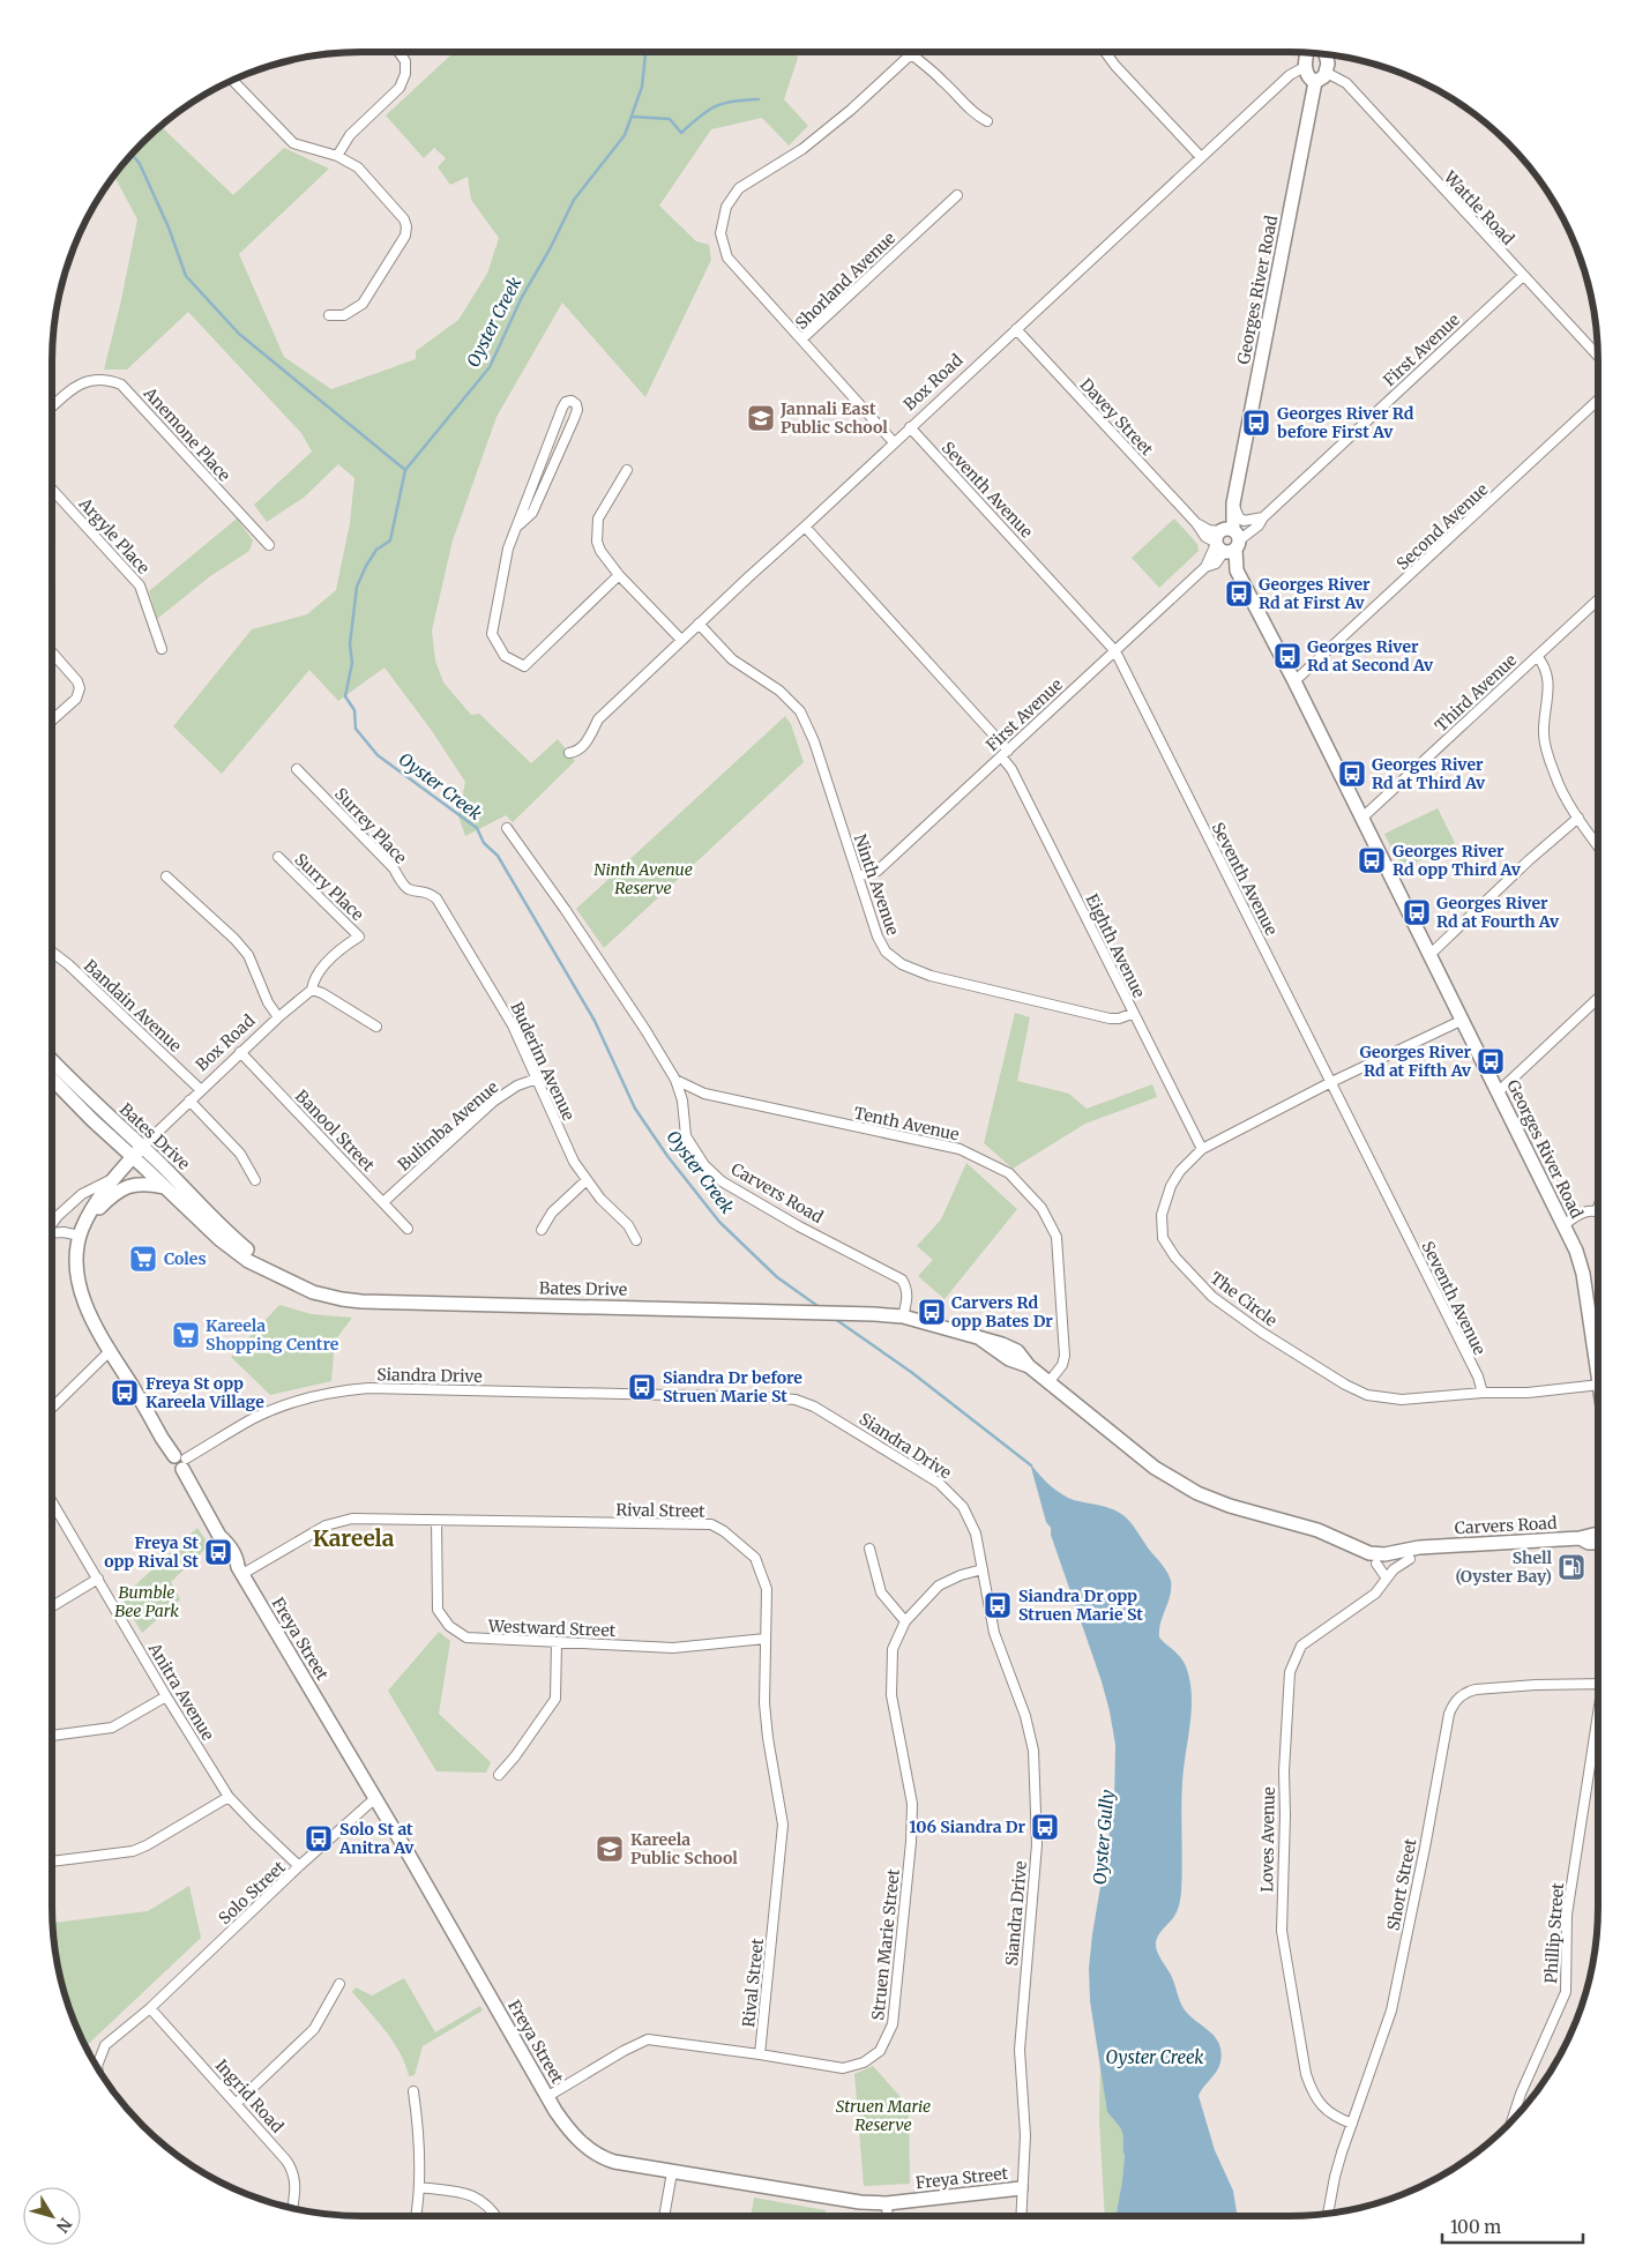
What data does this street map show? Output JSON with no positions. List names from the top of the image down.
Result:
{
  "streets": {
    "street": [
      "Wattle Road",
      "Shorland Avenue",
      "Georges River Road",
      "First Avenue",
      "Box Road",
      "Davey Street",
      "Anemone Place",
      "Seventh Avenue",
      "Second Avenue",
      "Argyle Place",
      "Third Avenue",
      "Surrey Place",
      "Ninth Avenue",
      "Surry Place",
      "Eighth Avenue",
      "Bandain Avenue",
      "Buderim Avenue",
      "Tenth Avenue",
      "Bulimba Avenue",
      "Banool Street",
      "Bates Drive",
      "Carvers Road",
      "The Circle",
      "Siandra Drive",
      "Rival Street",
      "Westward Street",
      "Freya Street",
      "Anitra Avenue",
      "Loves Avenue",
      "Short Street",
      "Solo Street",
      "Phillip Street",
      "Struen Marie Street",
      "Ingrid Road"
    ]
  },
  "crossings": [
    ["Wattle Road", "First Avenue"],
    ["Shorland Avenue", "Box Road"],
    ["Georges River Road", "First Avenue"],
    ["Georges River Road", "Davey Street"],
    ["Georges River Road", "Second Avenue"],
    ["Georges River Road", "Third Avenue"],
    ["Georges River Road", "The Circle"],
    ["First Avenue", "Davey Street"],
    ["First Avenue", "Seventh Avenue"],
    ["First Avenue", "Ninth Avenue"],
    ["First Avenue", "Eighth Avenue"],
    ["Box Road", "Davey Street"],
    ["Box Road", "Seventh Avenue"],
    ["Box Road", "Ninth Avenue"],
    ["Box Road", "Surry Place"],
    ["Box Road", "Eighth Avenue"],
    ["Box Road", "Bandain Avenue"],
    ["Box Road", "Banool Street"],
    ["Box Road", "Bates Drive"],
    ["Box Road", "Freya Street"],
    ["Seventh Avenue", "The Circle"],
    ["Surrey Place", "Buderim Avenue"],
    ["Ninth Avenue", "Eighth Avenue"],
    ["Eighth Avenue", "The Circle"],
    ["Buderim Avenue", "Bulimba Avenue"],
    ["Tenth Avenue", "Carvers Road"],
    ["Bulimba Avenue", "Banool Street"],
    ["Bates Drive", "Carvers Road"],
    ["Carvers Road", "Loves Avenue"],
    ["Siandra Drive", "Freya Street"],
    ["Siandra Drive", "Struen Marie Street"],
    ["Rival Street", "Westward Street"],
    ["Rival Street", "Freya Street"],
    ["Rival Street", "Struen Marie Street"],
    ["Freya Street", "Solo Street"],
    ["Freya Street", "Struen Marie Street"],
    ["Anitra Avenue", "Solo Street"],
    ["Loves Avenue", "Short Street"],
    ["Solo Street", "Ingrid Road"]
  ],
  "districts": ["Kareela"],
  "water": ["Oyster Creek", "Oyster Gully"],
  "parks": ["Ninth Avenue Reserve", "Bumble Bee Park", "Struen Marie Reserve"],
  "places": {
    "school or university": ["Jannali East Public School", "Kareela Public School"],
    "bus stop": [
      "Georges River Rd before First Av",
      "Georges River Rd at First Av",
      "Georges River Rd at Second Av",
      "Georges River Rd at Third Av",
      "Georges River Rd opp Third Av",
      "Georges River Rd at Fourth Av",
      "Georges River Rd at Fifth Av",
      "Carvers Rd opp Bates Dr",
      "Siandra Dr before Struen Marie St",
      "Freya St opp Kareela Village",
      "Freya St opp Rival St",
      "Siandra Dr opp Struen Marie St",
      "106 Siandra Dr",
      "Solo St at Anitra Av"
    ],
    "supermarket": ["Coles", "Kareela Shopping Centre"],
    "fuel station": ["Shell (Oyster Bay)"]
  },
  "scale_bar": "100 m",
  "north": "bottom right"
}
